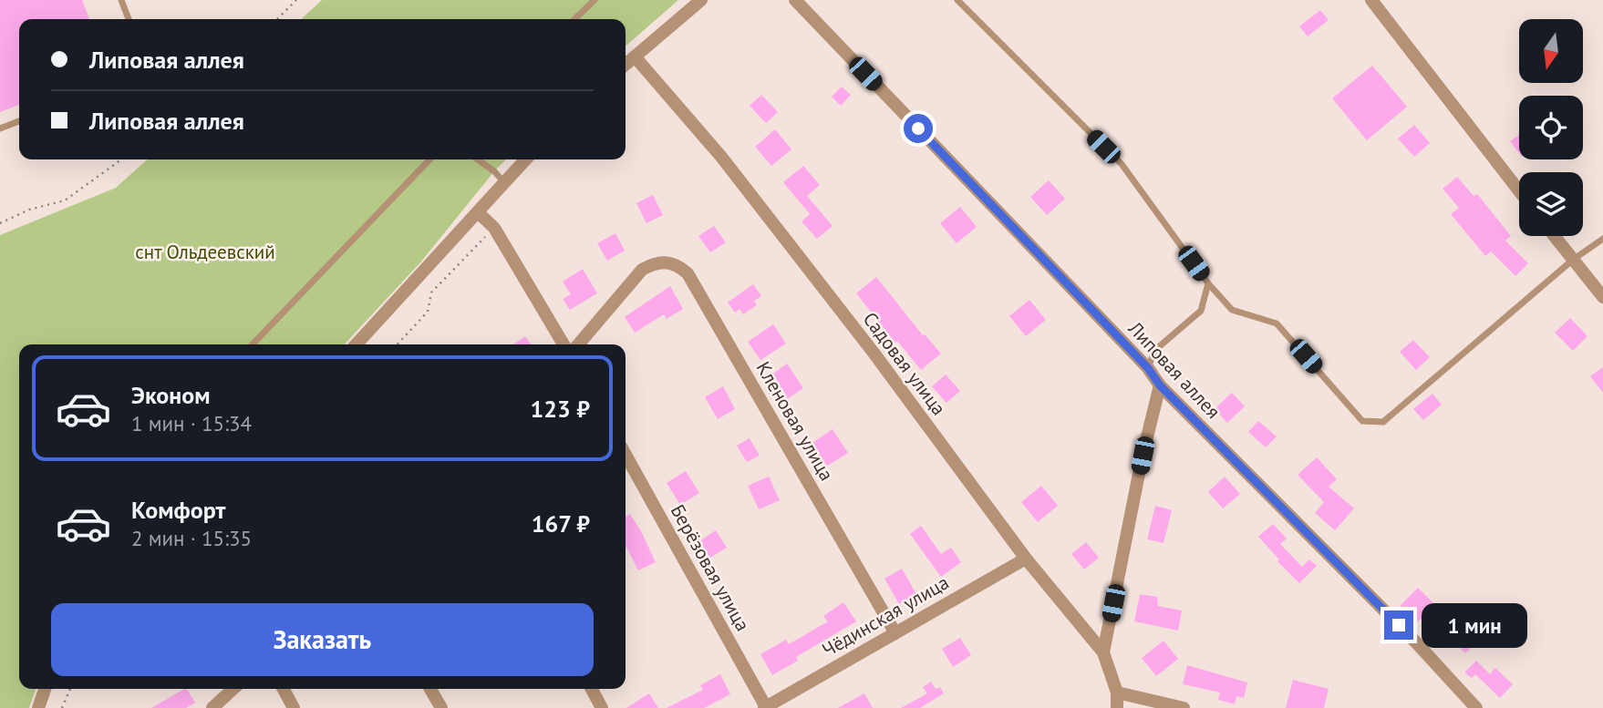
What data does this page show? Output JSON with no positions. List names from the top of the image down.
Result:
{
  "streets": {
    "street": [
      "Садовая улица",
      "Липовая аллея",
      "Кленовая улица",
      "Берёзовая улица",
      "Чёдинская улица"
    ]
  },
  "crossings": [
    ["Садовая улица", "Чёдинская улица"],
    ["Кленовая улица", "Чёдинская улица"],
    ["Берёзовая улица", "Чёдинская улица"]
  ],
  "parks": ["снт Ольдеевский"],
  "north": "bottom",
  "page": {
    "banner": ["Липовая аллея", "Липовая аллея"],
    "list": [
      {
        "name": "Эконом",
        "note": "1 мин · 15:34",
        "value": "123 ₽"
      },
      {
        "name": "Комфорт",
        "note": "2 мин · 15:35",
        "value": "167 ₽"
      }
    ],
    "buttons": "Заказать",
    "bubble": "1 мин"
  }
}
